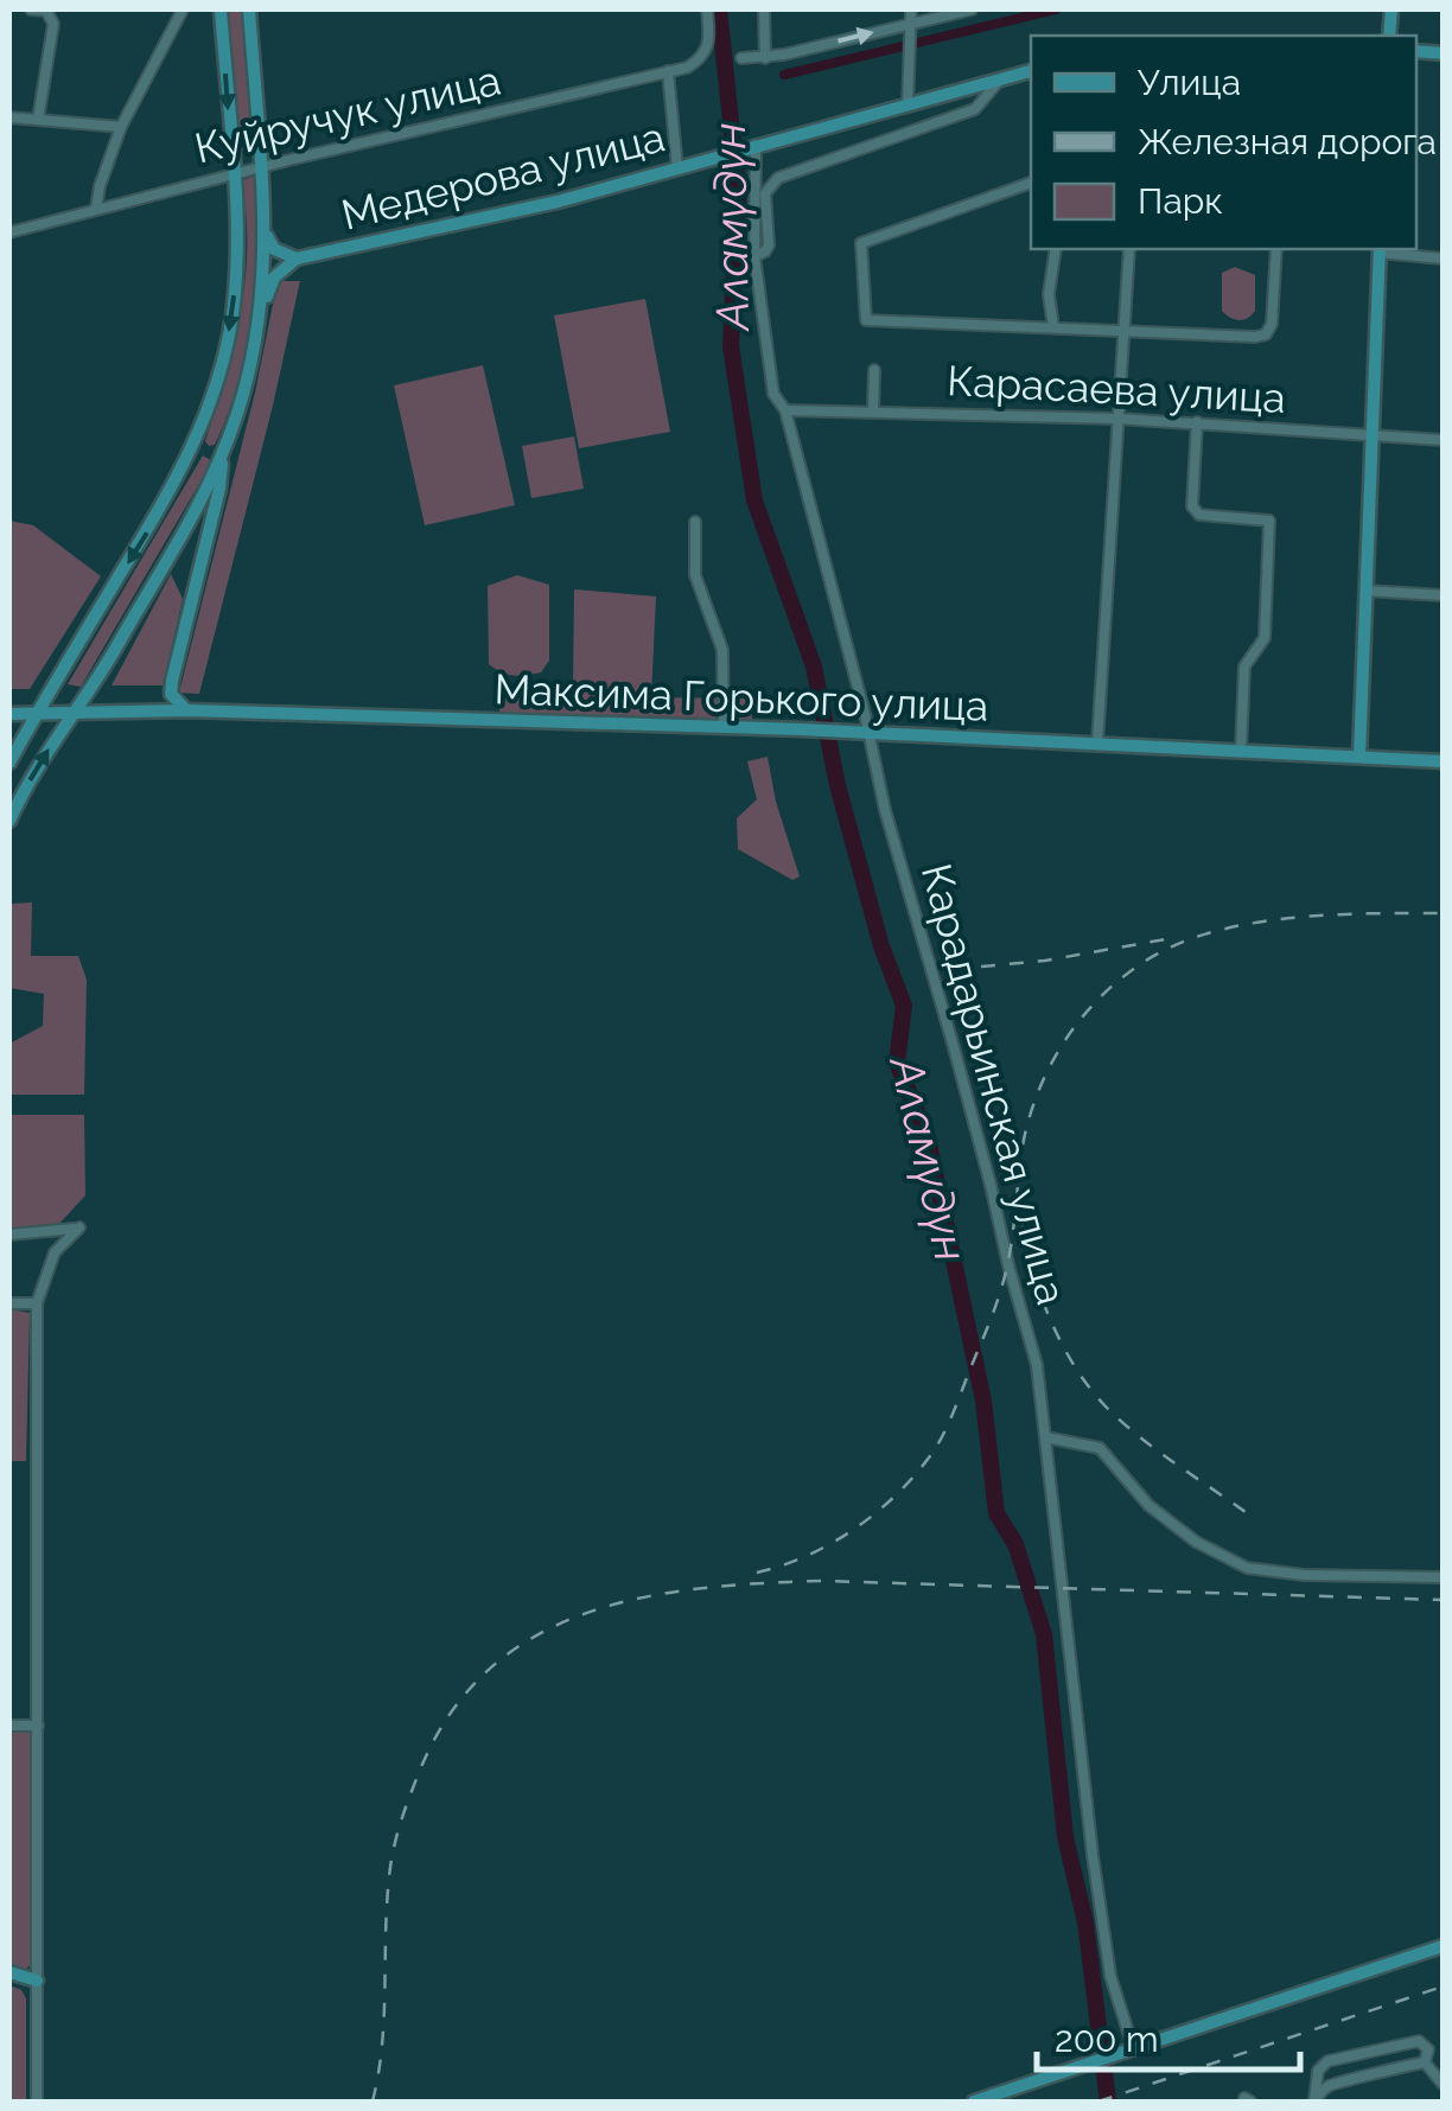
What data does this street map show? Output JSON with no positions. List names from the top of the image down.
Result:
{
  "streets": {
    "main road": ["Медерова улица", "Максима Горького улица"],
    "street": ["Куйручук улица", "Карасаева улица", "Карадарьинская улица"]
  },
  "crossings": [
    ["Медерова улица", "Карадарьинская улица"],
    ["Карасаева улица", "Карадарьинская улица"],
    ["Максима Горького улица", "Карадарьинская улица"]
  ],
  "water": ["Аламүдүн"],
  "legend": ["Улица", "Железная дорога", "Парк"],
  "scale_bar": "200 m"
}
